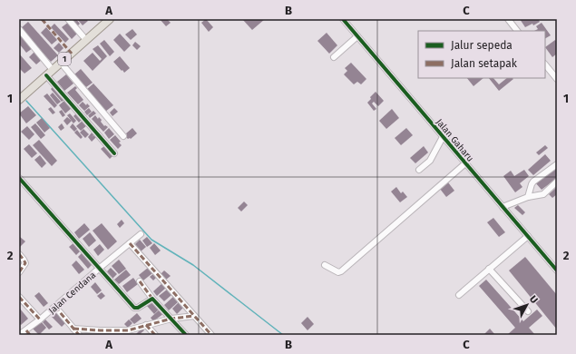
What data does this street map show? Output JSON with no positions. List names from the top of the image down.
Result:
{
  "streets": {
    "main road": ["1"],
    "street": ["Jalan Gaharu", "Jalan Cendana"]
  },
  "legend": ["Jalur sepeda", "Jalan setapak"],
  "north": "top right",
  "grid": {
    "columns": ["A", "B", "C"],
    "rows": ["1", "2"]
  }
}
